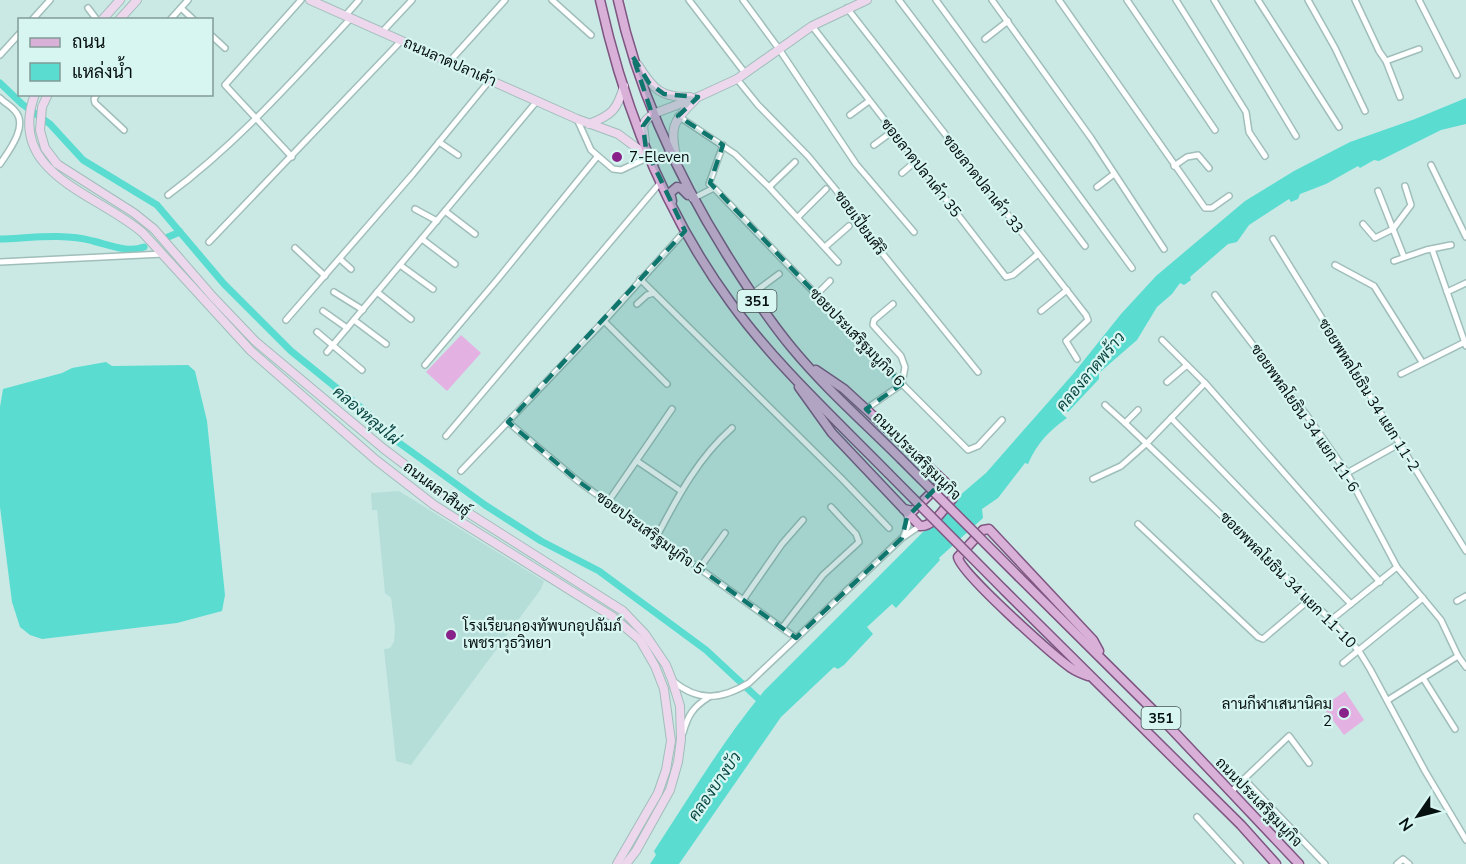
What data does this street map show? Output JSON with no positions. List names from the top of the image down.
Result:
{
  "streets": {
    "main road": [
      "ถนนลาดปลาเค้า",
      "351",
      "ถนนประเสริฐมนูกิจ",
      "ถนนผลาสินธุ์"
    ],
    "street": [
      "ซอยลาดปลาเค้า 35",
      "ซอยลาดปลาเค้า 33",
      "ซอยเปี่ยมศิริ",
      "ซอยประเสริฐมนูกิจ 6",
      "ซอยพหลโยธิน 34 แยก 11-2",
      "ซอยพหลโยธิน 34 แยก 11-6",
      "ซอยประเสริฐมนูกิจ 5",
      "ซอยพหลโยธิน 34 แยก 11-10"
    ]
  },
  "crossings": [
    ["ถนนลาดปลาเค้า", "ถนนประเสริฐมนูกิจ"],
    ["ซอยลาดปลาเค้า 35", "ซอยลาดปลาเค้า 33"]
  ],
  "water": ["คลองลาดพร้าว", "คลองหลุมไผ่", "คลองบางบัว"],
  "places": ["7-Eleven", "โรงเรียนกองทัพบกอุปถัมภ์ เพชราวุธวิทยา", "ลานกีฬาเสนานิคม 2"],
  "legend": ["ถนน", "แหล่งน้ำ"],
  "north": "bottom left"
}
